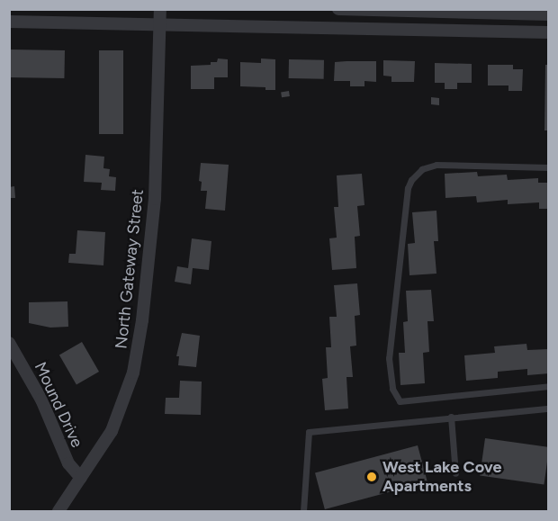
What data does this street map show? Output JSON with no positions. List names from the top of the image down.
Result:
{
  "streets": {
    "street": ["North Gateway Street", "Mound Drive"]
  },
  "crossings": [
    ["North Gateway Street", "Mound Drive"]
  ],
  "places": ["West Lake Cove Apartments"]
}
